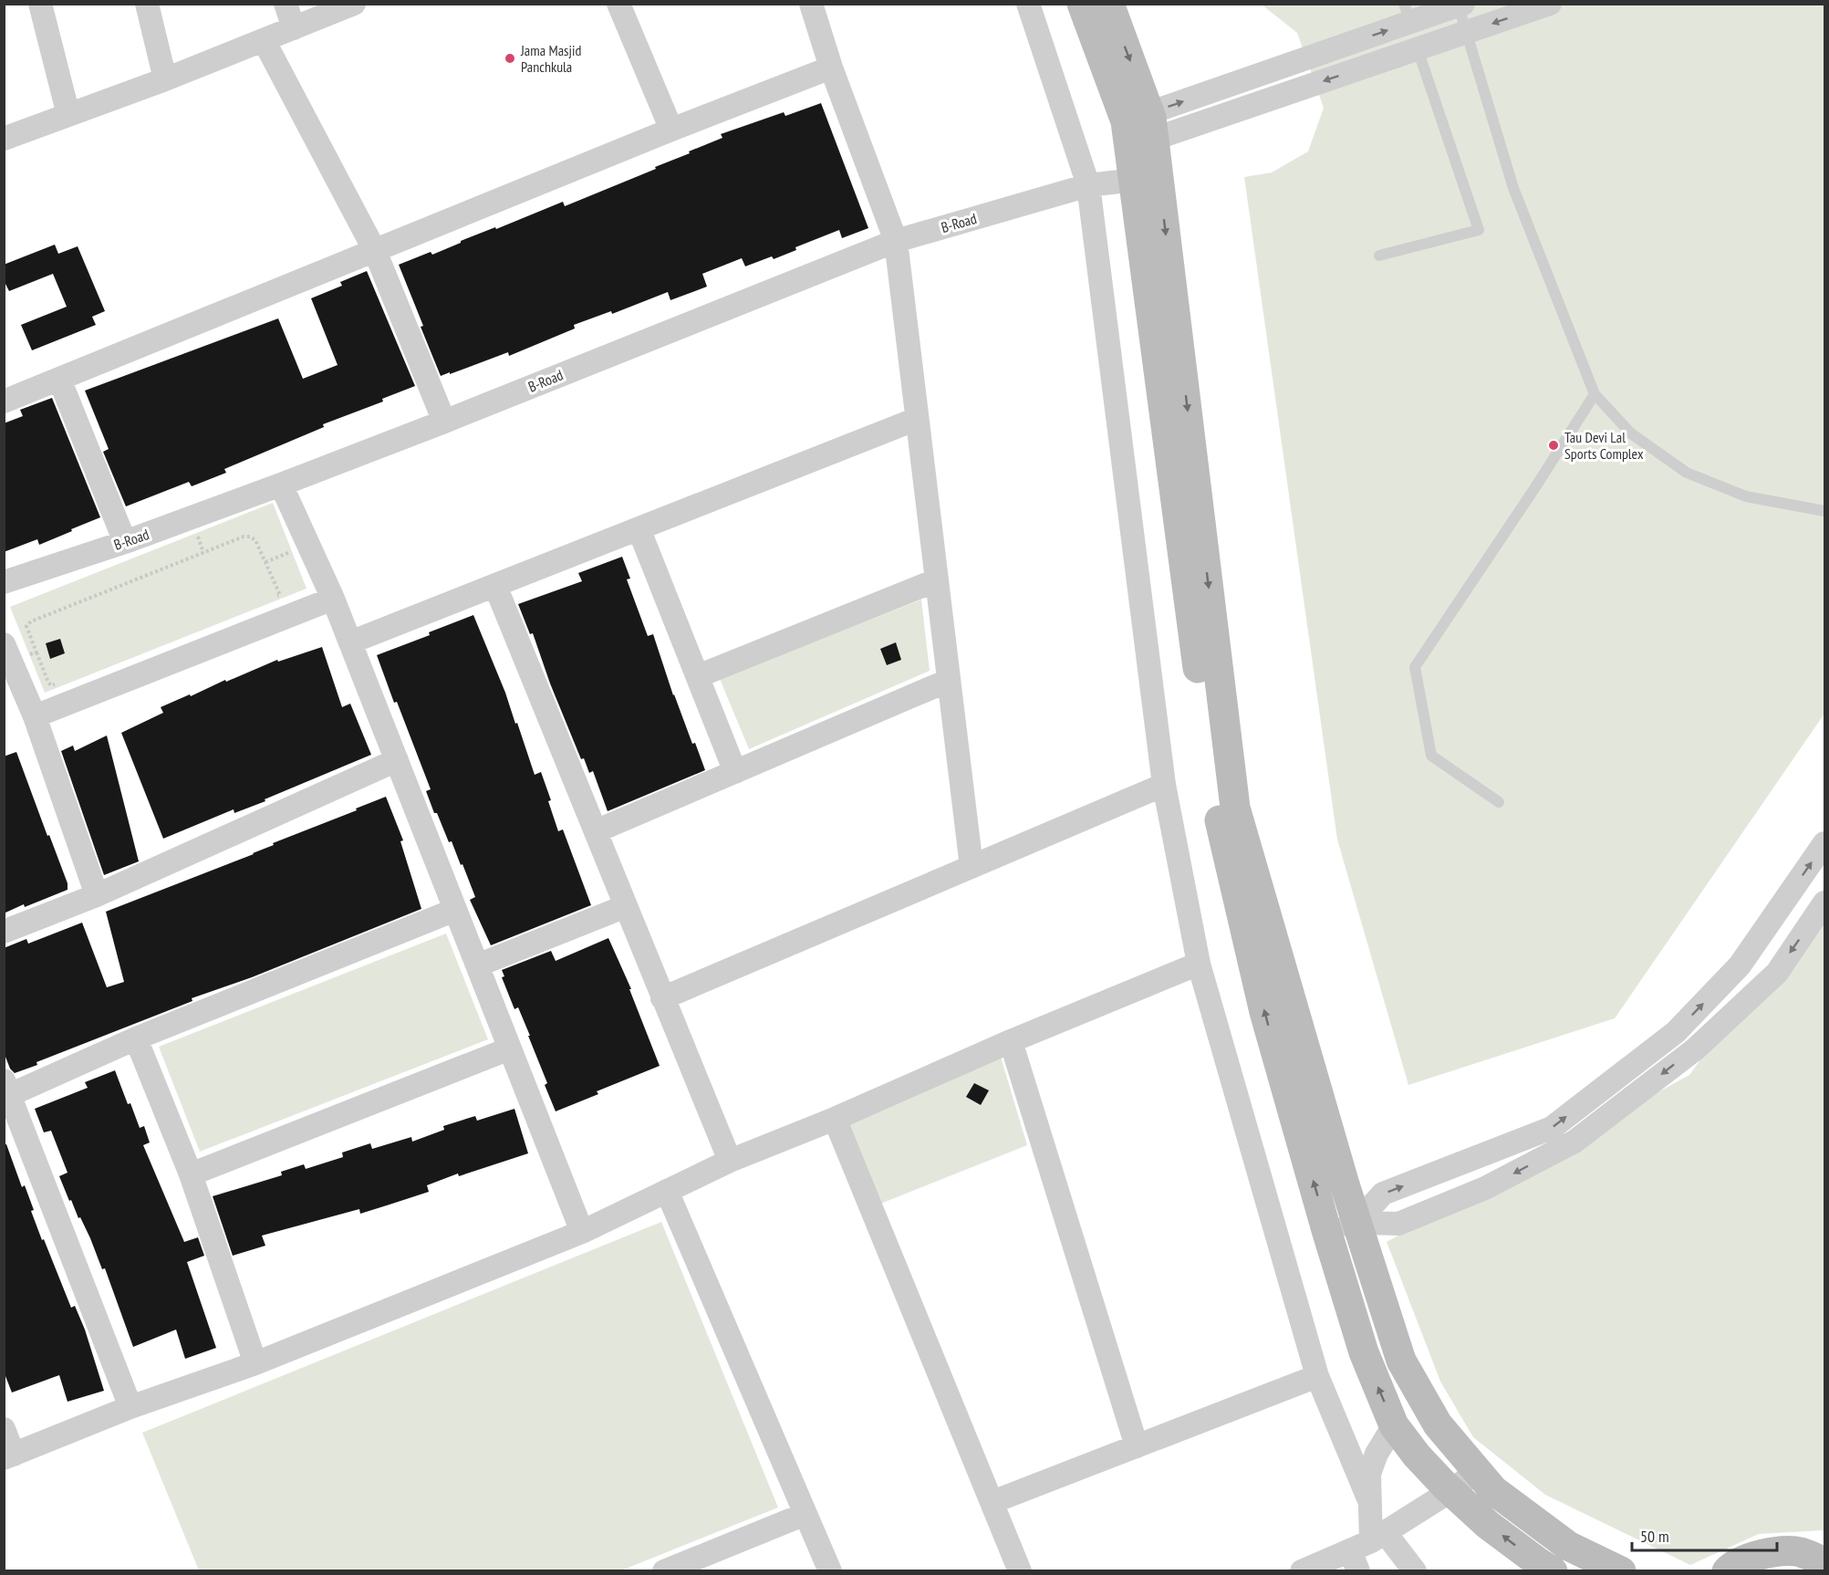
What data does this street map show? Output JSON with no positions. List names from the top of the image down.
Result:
{
  "streets": {
    "street": ["B-Road"]
  },
  "places": ["Jama Masjid Panchkula", "Tau Devi Lal Sports Complex"],
  "scale_bar": "50 m"
}
